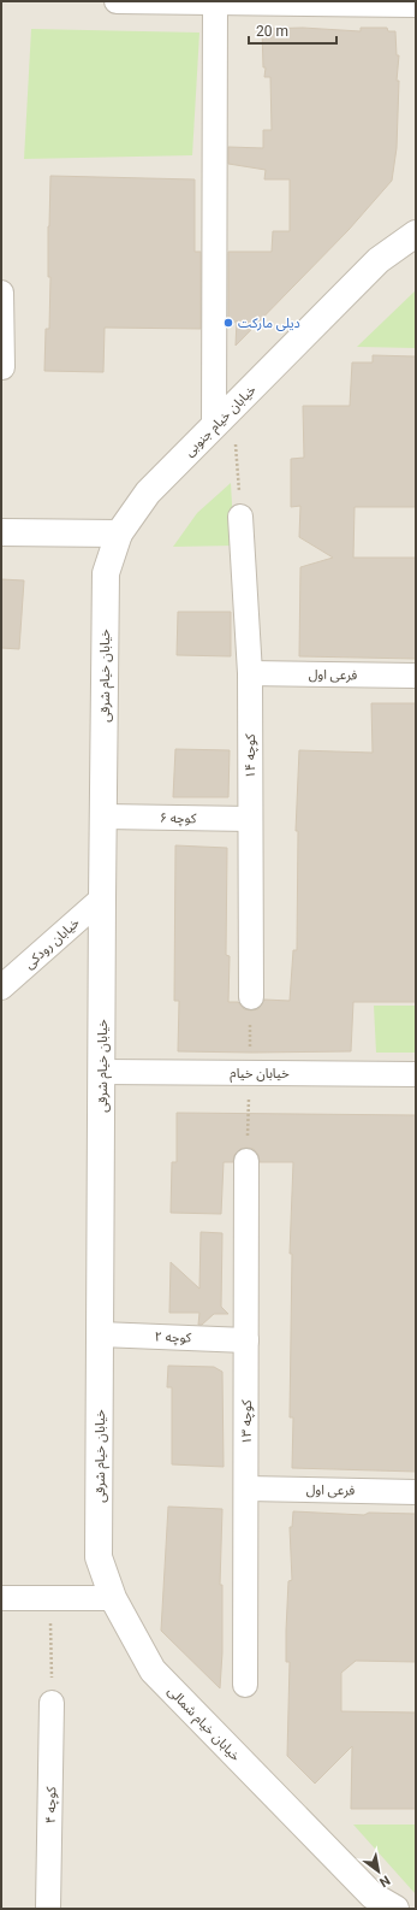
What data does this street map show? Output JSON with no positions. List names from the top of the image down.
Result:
{
  "streets": {
    "street": [
      "خیابان خیام جنوبی",
      "فرعی اول",
      "خیابان خیام شرقی",
      "کوچه ۱۴",
      "کوچه ۶",
      "خیابان رودکی",
      "خیابان خیام",
      "کوچه ۲",
      "کوچه ۱۳",
      "خیابان خیام شمالی",
      "کوچه ۴"
    ]
  },
  "crossings": [
    ["خیابان خیام جنوبی", "خیابان خیام شرقی"],
    ["فرعی اول", "کوچه ۱۴"],
    ["فرعی اول", "کوچه ۱۳"],
    ["خیابان خیام شرقی", "کوچه ۶"],
    ["خیابان خیام شرقی", "خیابان رودکی"],
    ["خیابان خیام شرقی", "خیابان خیام"],
    ["خیابان خیام شرقی", "کوچه ۲"],
    ["خیابان خیام شرقی", "خیابان خیام شمالی"],
    ["کوچه ۱۴", "کوچه ۶"],
    ["کوچه ۲", "کوچه ۱۳"]
  ],
  "places": ["دیلی مارکت"],
  "scale_bar": "20 m",
  "north": "bottom right"
}
